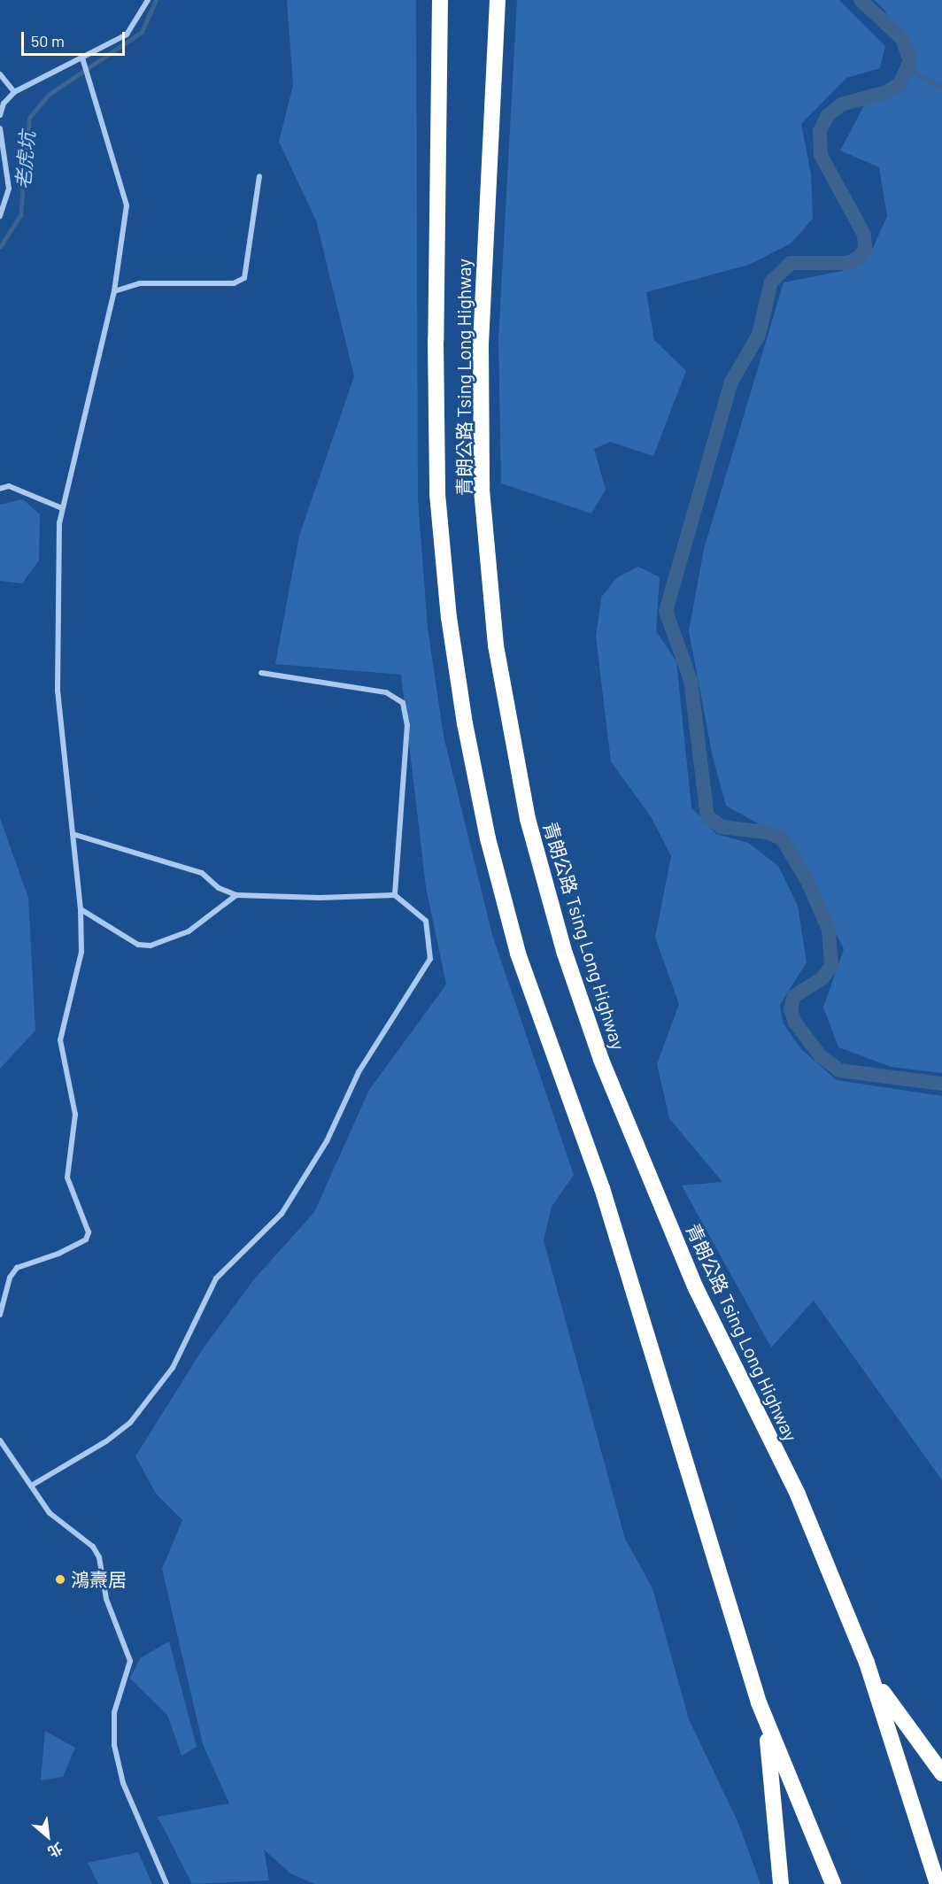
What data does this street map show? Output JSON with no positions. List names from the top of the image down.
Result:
{
  "streets": {
    "highway": ["青朗公路 Tsing Long Highway"]
  },
  "water": ["老虎坑"],
  "places": ["鴻燾居"],
  "scale_bar": "50 m",
  "north": "bottom right"
}
